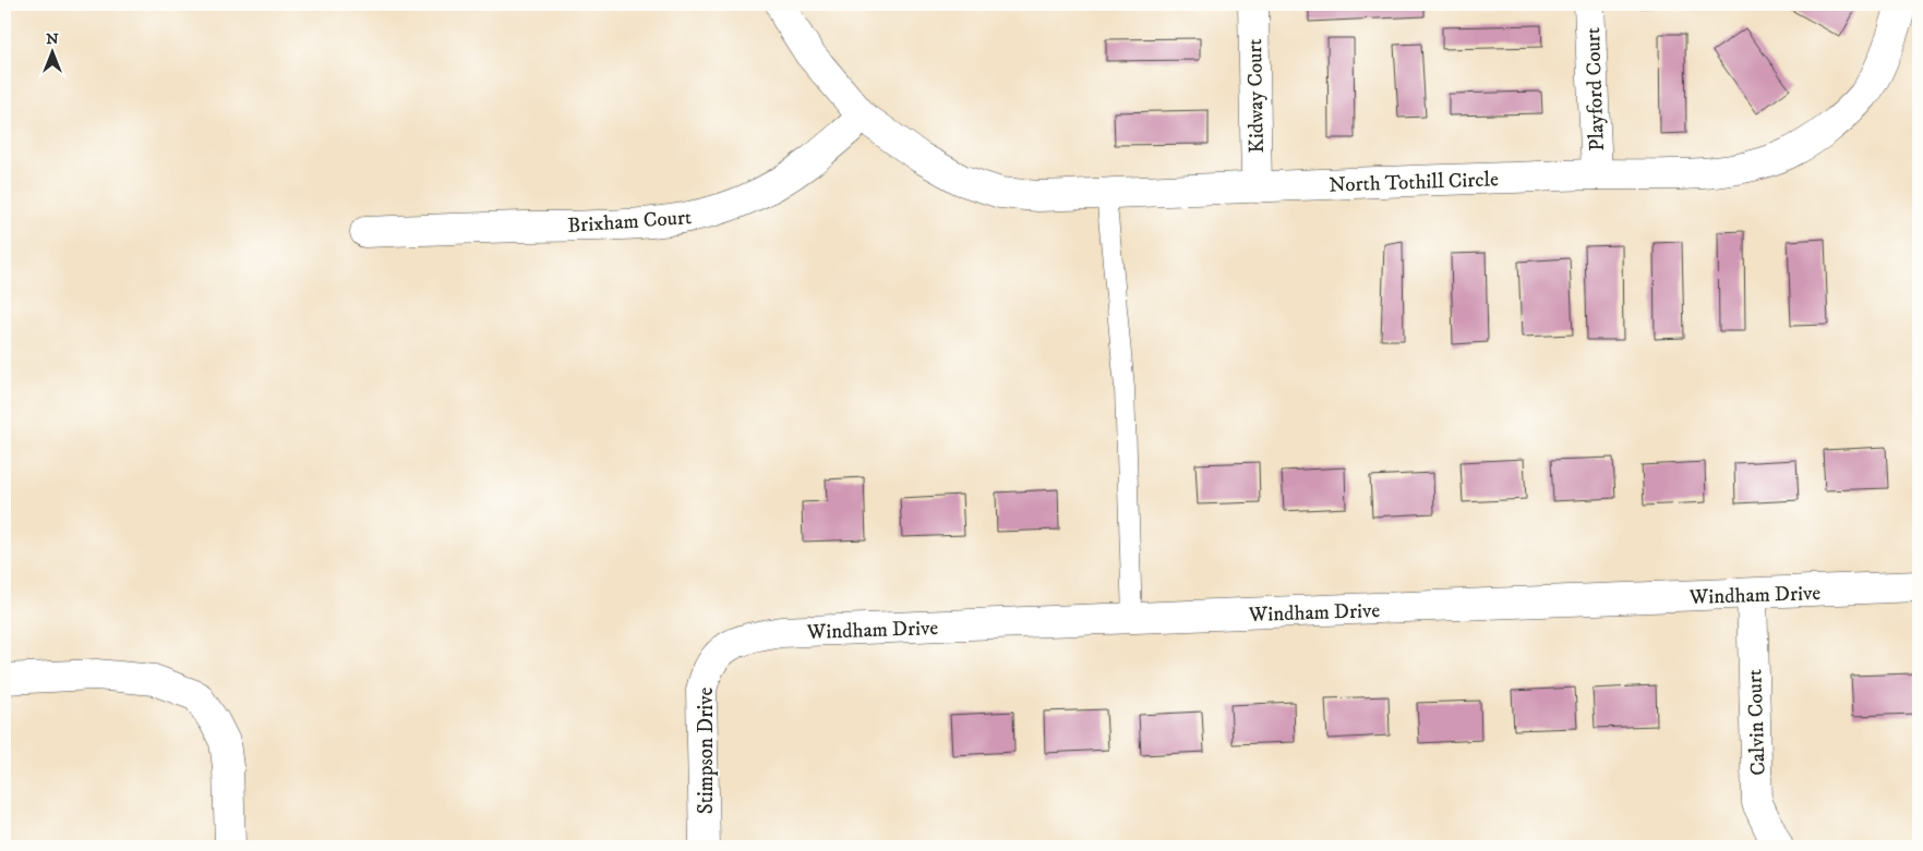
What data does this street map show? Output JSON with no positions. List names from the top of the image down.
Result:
{
  "streets": {
    "street": [
      "Playford Court",
      "Kidway Court",
      "North Tothill Circle",
      "Brixham Court",
      "Windham Drive",
      "Calvin Court",
      "Stimpson Drive"
    ]
  },
  "crossings": [
    ["Playford Court", "North Tothill Circle"],
    ["Kidway Court", "North Tothill Circle"],
    ["North Tothill Circle", "Brixham Court"],
    ["Windham Drive", "Calvin Court"],
    ["Windham Drive", "Stimpson Drive"]
  ],
  "north": "top"
}
